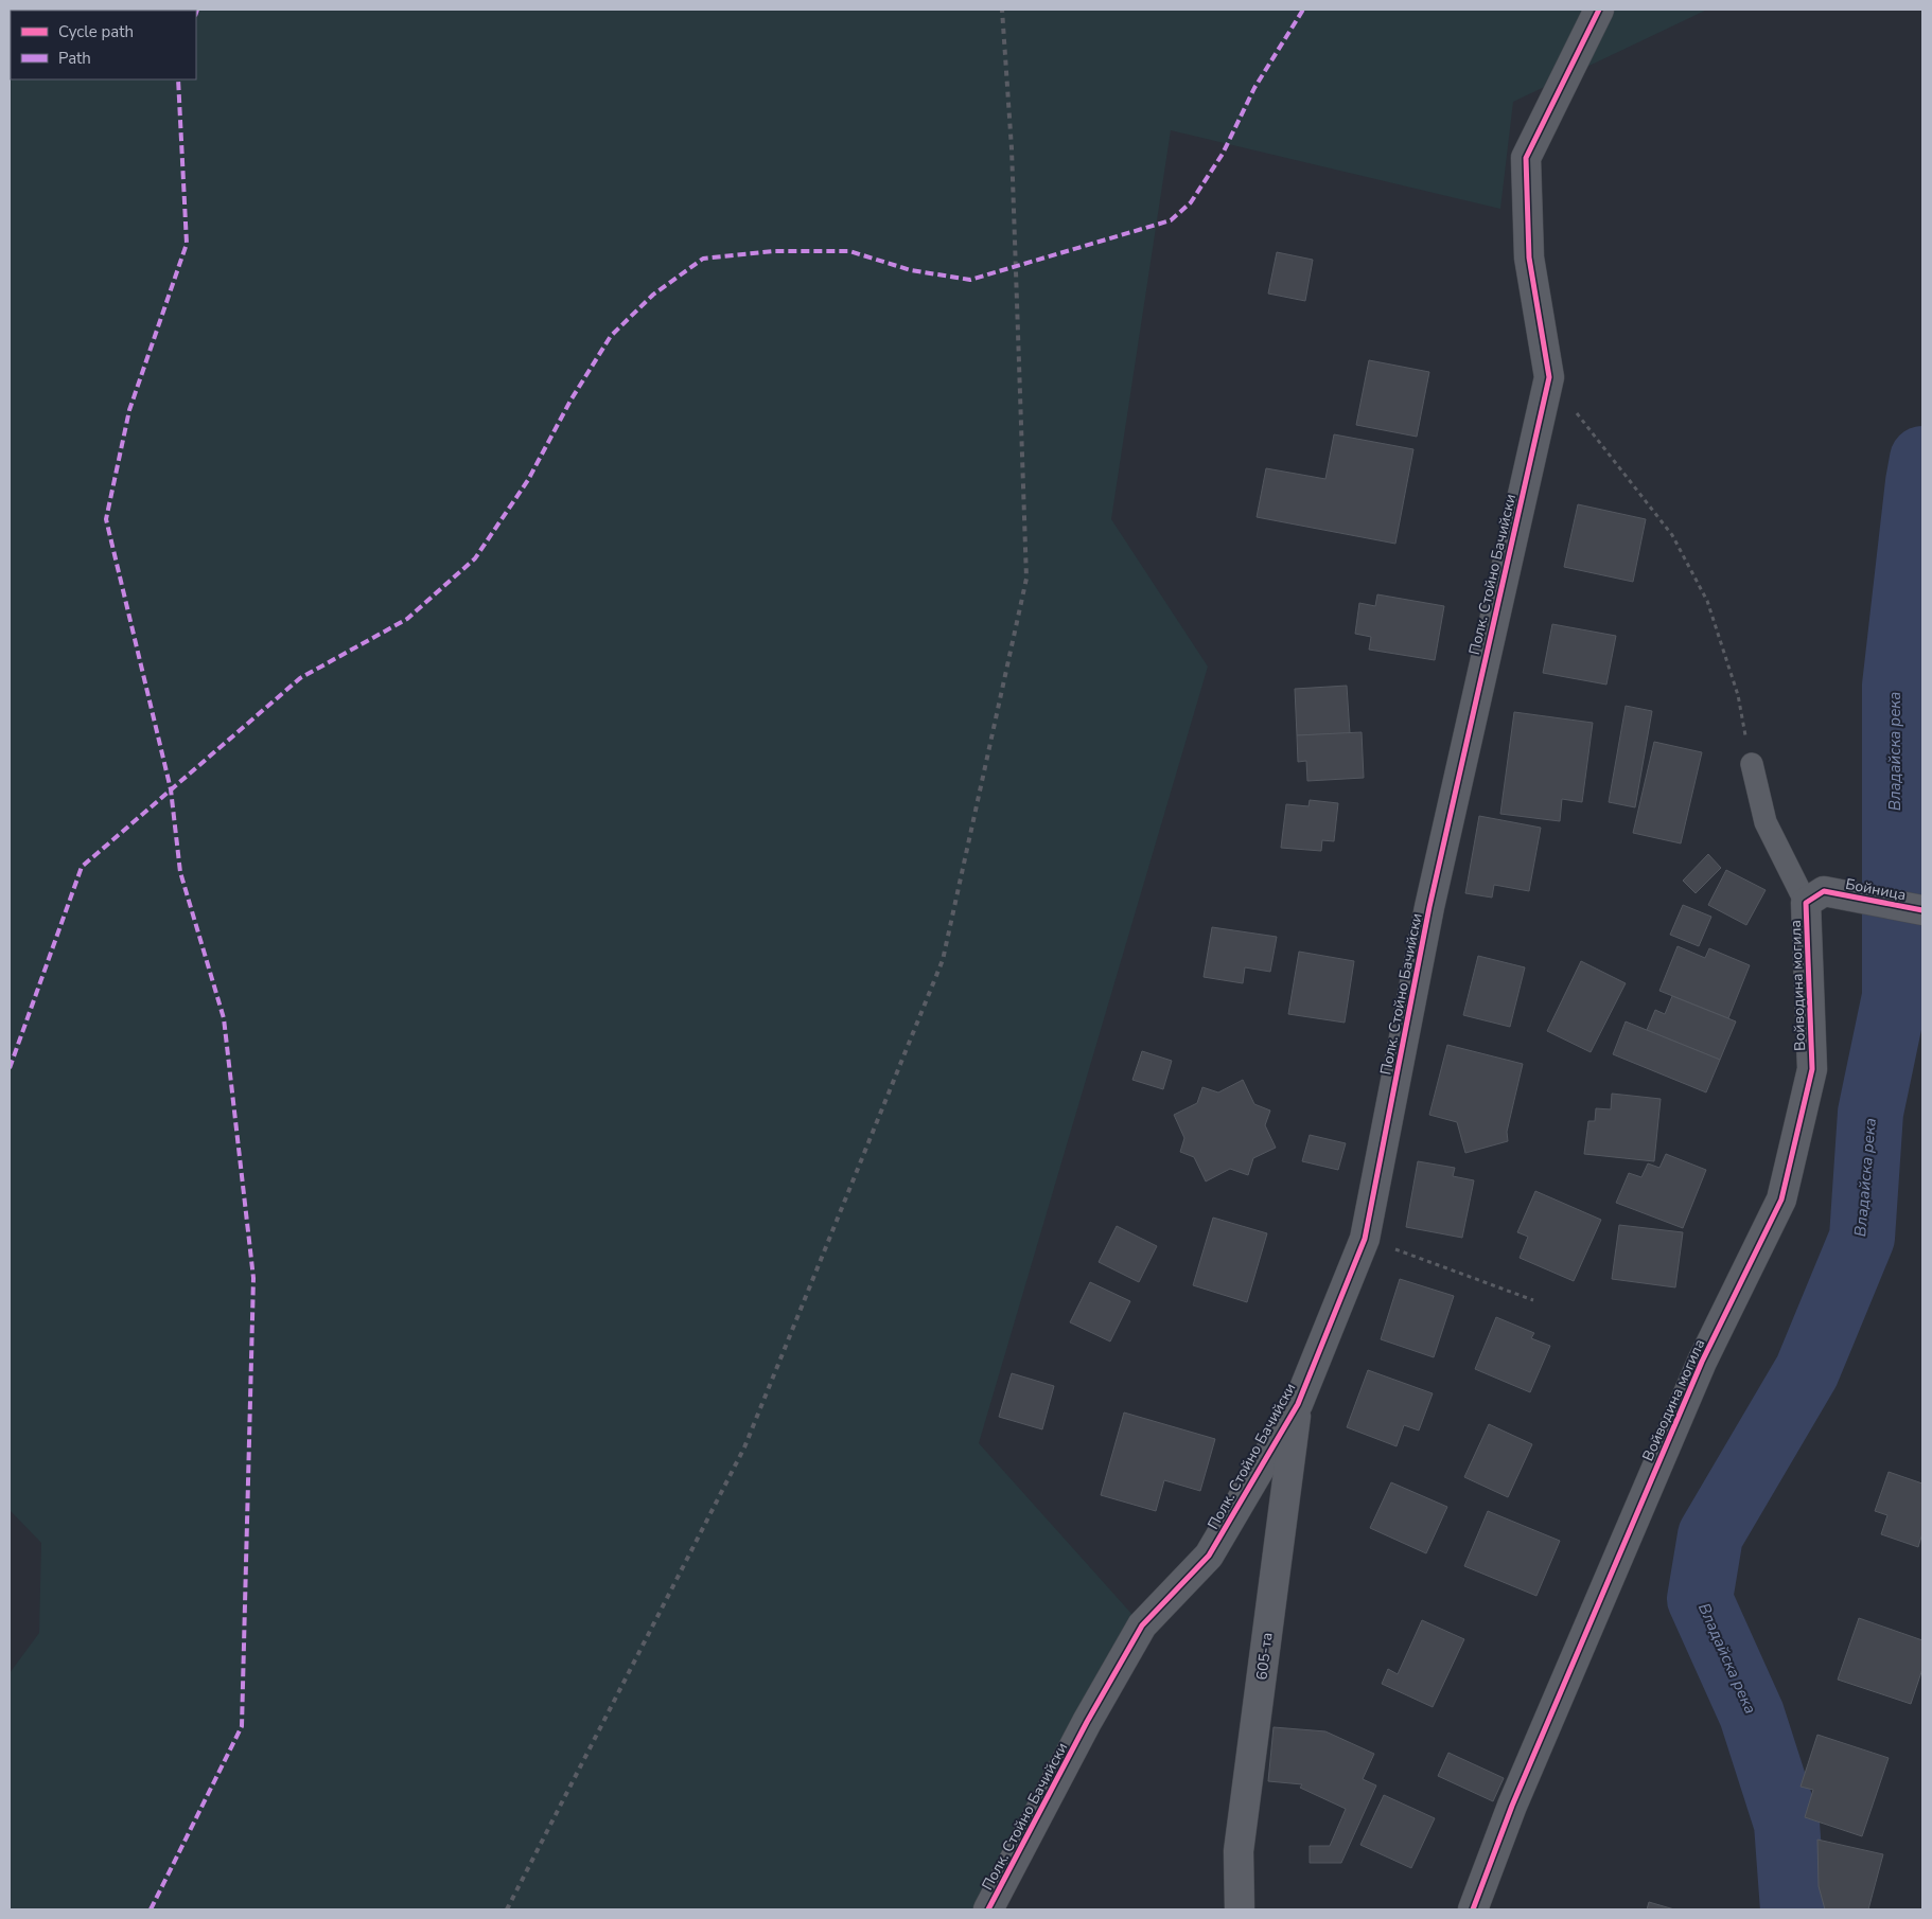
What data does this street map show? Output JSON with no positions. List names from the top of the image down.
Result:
{
  "streets": {
    "street": [
      "Полк. Стойно Бачийски",
      "Бойница",
      "Войводина могила",
      "605-та"
    ]
  },
  "crossings": [
    ["Полк. Стойно Бачийски", "605-та"],
    ["Бойница", "Войводина могила"]
  ],
  "water": ["Владайска река"],
  "legend": ["Cycle path", "Path"]
}
